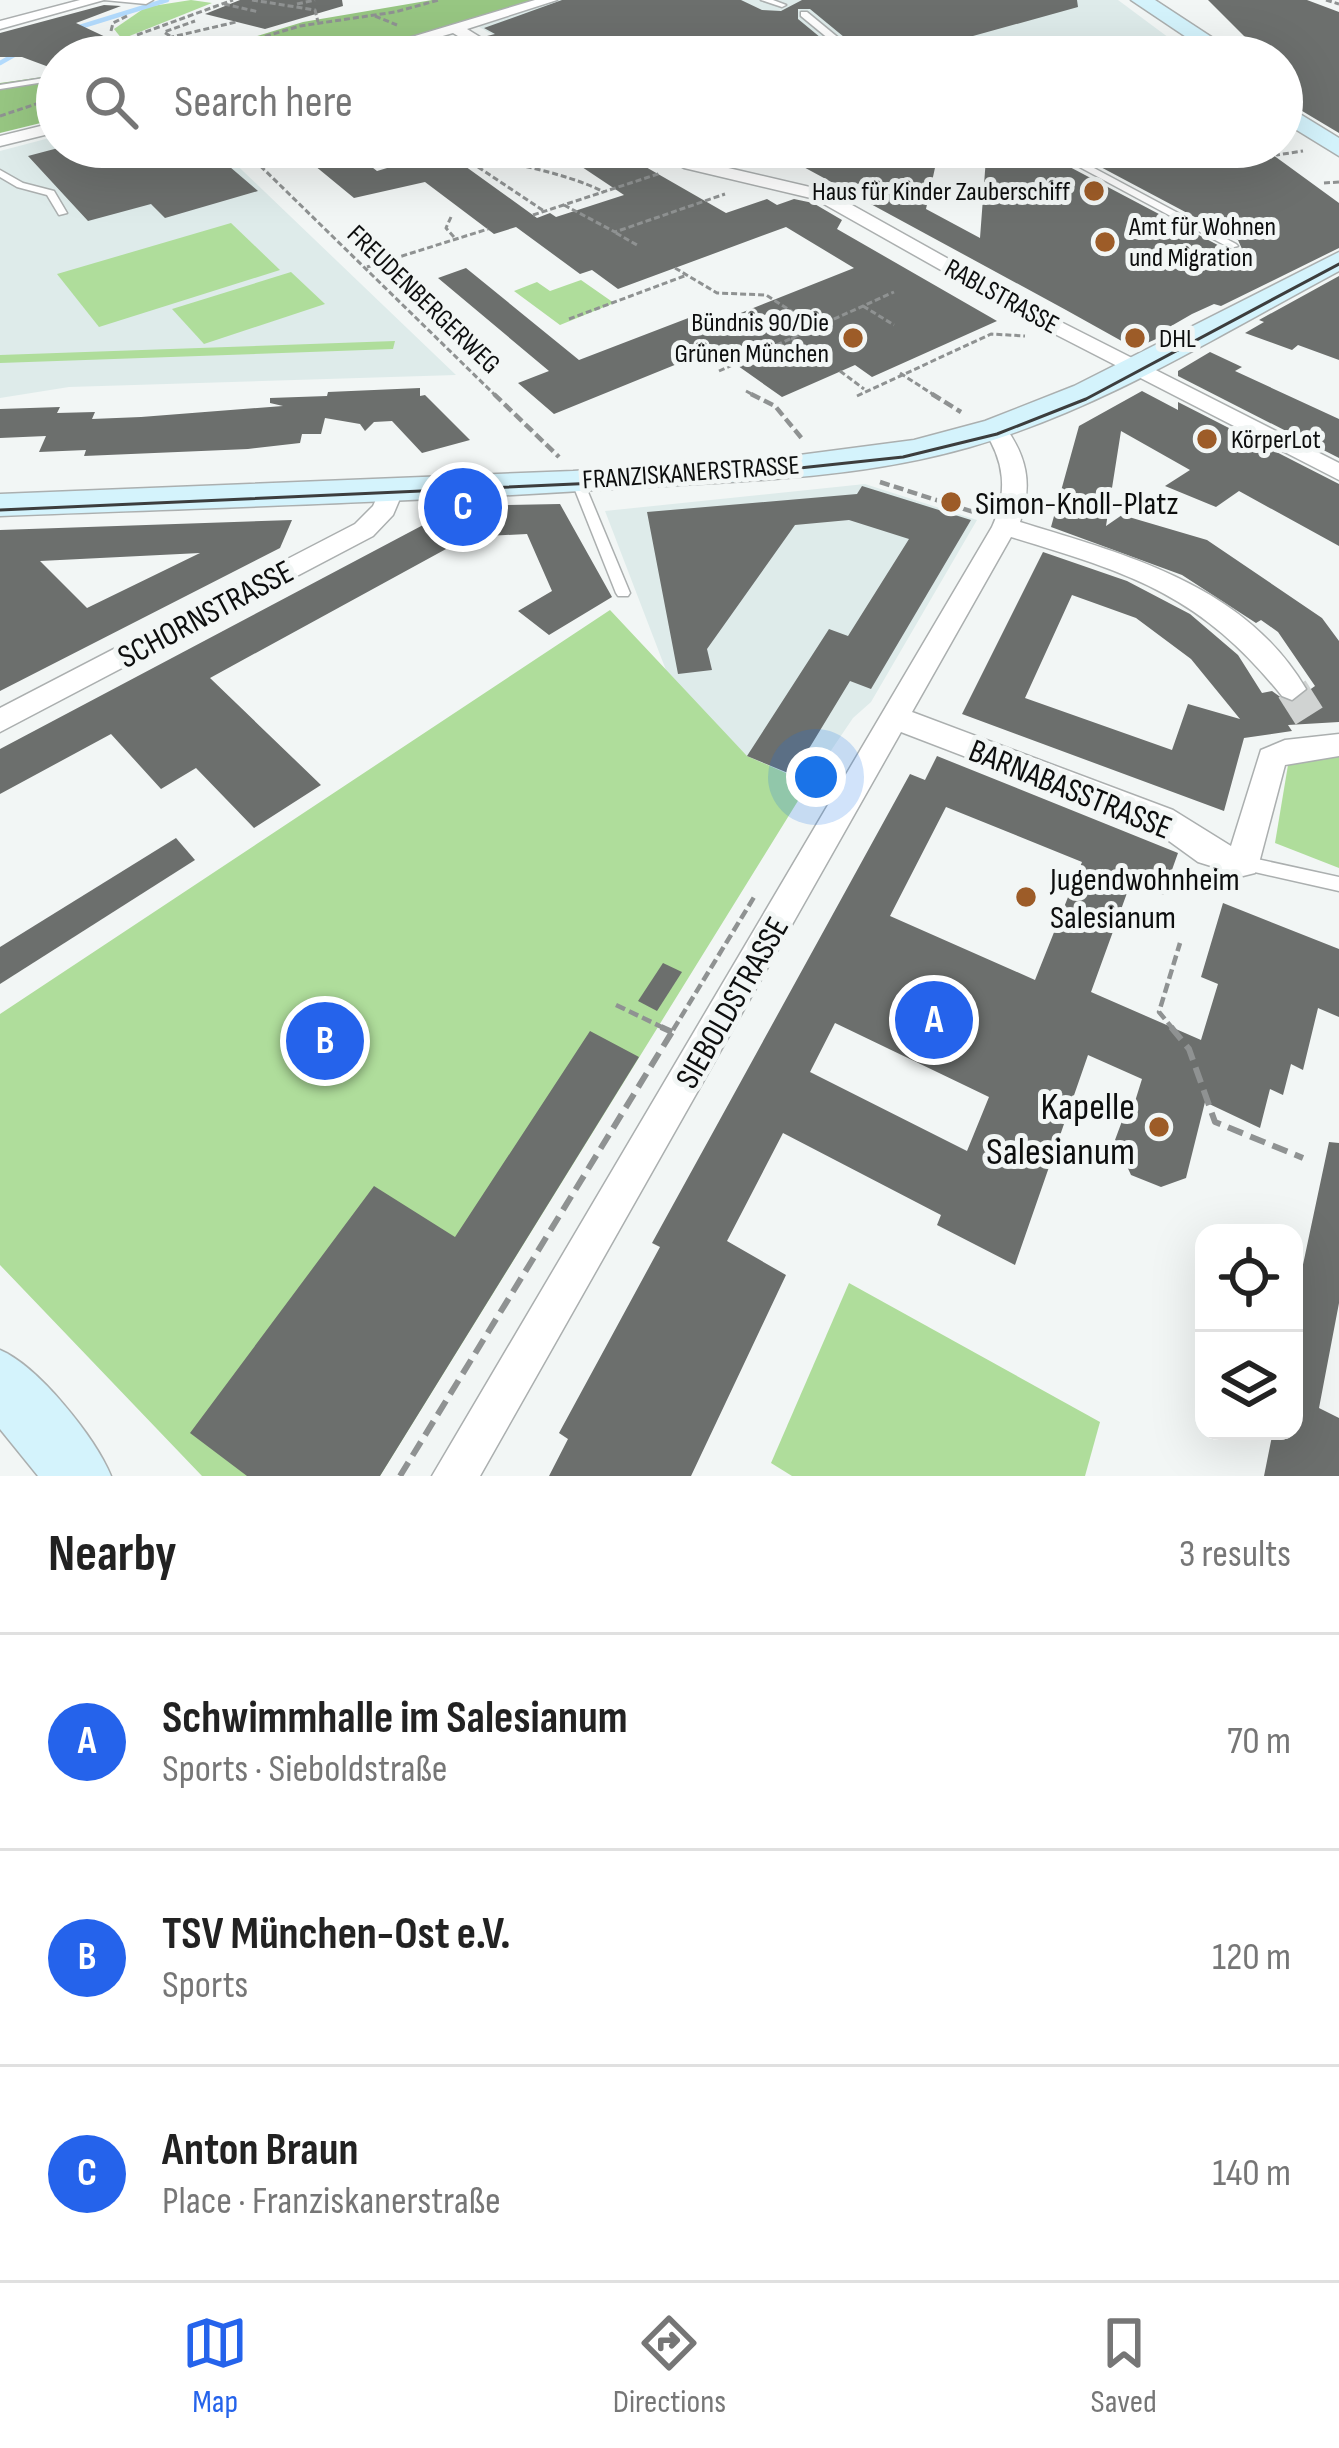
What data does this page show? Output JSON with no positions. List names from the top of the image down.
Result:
{
  "streets": {
    "main road": ["FRANZISKANERSTRASSE"],
    "street": [
      "RABLSTRASSE",
      "SCHORNSTRASSE",
      "BARNABASSTRASSE",
      "SIEBOLDSTRASSE"
    ],
    "path": ["FREUDENBERGERWEG"]
  },
  "crossings": [
    ["RABLSTRASSE", "FRANZISKANERSTRASSE"],
    ["FREUDENBERGERWEG", "FRANZISKANERSTRASSE"],
    ["FRANZISKANERSTRASSE", "SCHORNSTRASSE"],
    ["BARNABASSTRASSE", "SIEBOLDSTRASSE"]
  ],
  "places": [
    "Haus für Kinder Zauberschiff",
    "Amt für Wohnen und Migration",
    "Bündnis 90/Die Grünen München",
    "DHL",
    "KörperLot",
    "Simon-Knoll-Platz",
    "Jugendwohnheim Salesianum",
    "Kapelle Salesianum"
  ],
  "page": {
    "search": "Search here",
    "pins": ["C", "A", "B"],
    "heading": ["Nearby", "3 results"],
    "list": [
      {
        "mark": "A",
        "name": "Schwimmhalle im Salesianum",
        "note": "Sports · Sieboldstraße",
        "value": "70 m"
      },
      {
        "mark": "B",
        "name": "TSV München-Ost e.V.",
        "note": "Sports",
        "value": "120 m"
      },
      {
        "mark": "C",
        "name": "Anton Braun",
        "note": "Place · Franziskanerstraße",
        "value": "140 m"
      }
    ],
    "nav": ["Map", "Directions", "Saved"]
  }
}
